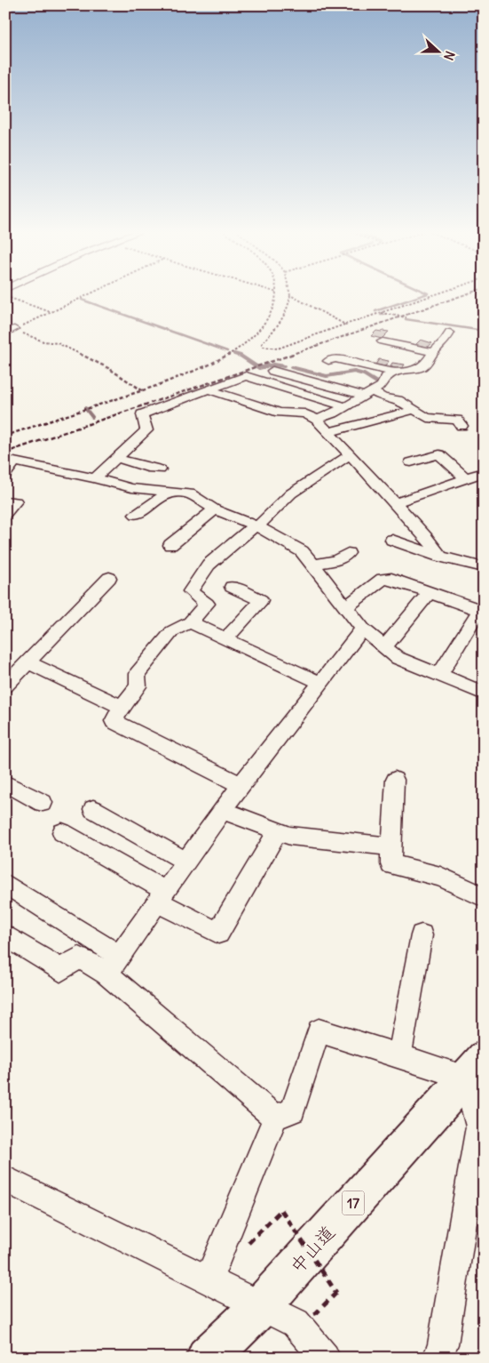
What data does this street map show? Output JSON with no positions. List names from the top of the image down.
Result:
{
  "streets": {
    "highway": ["17", "中山道"]
  },
  "north": "right"
}
